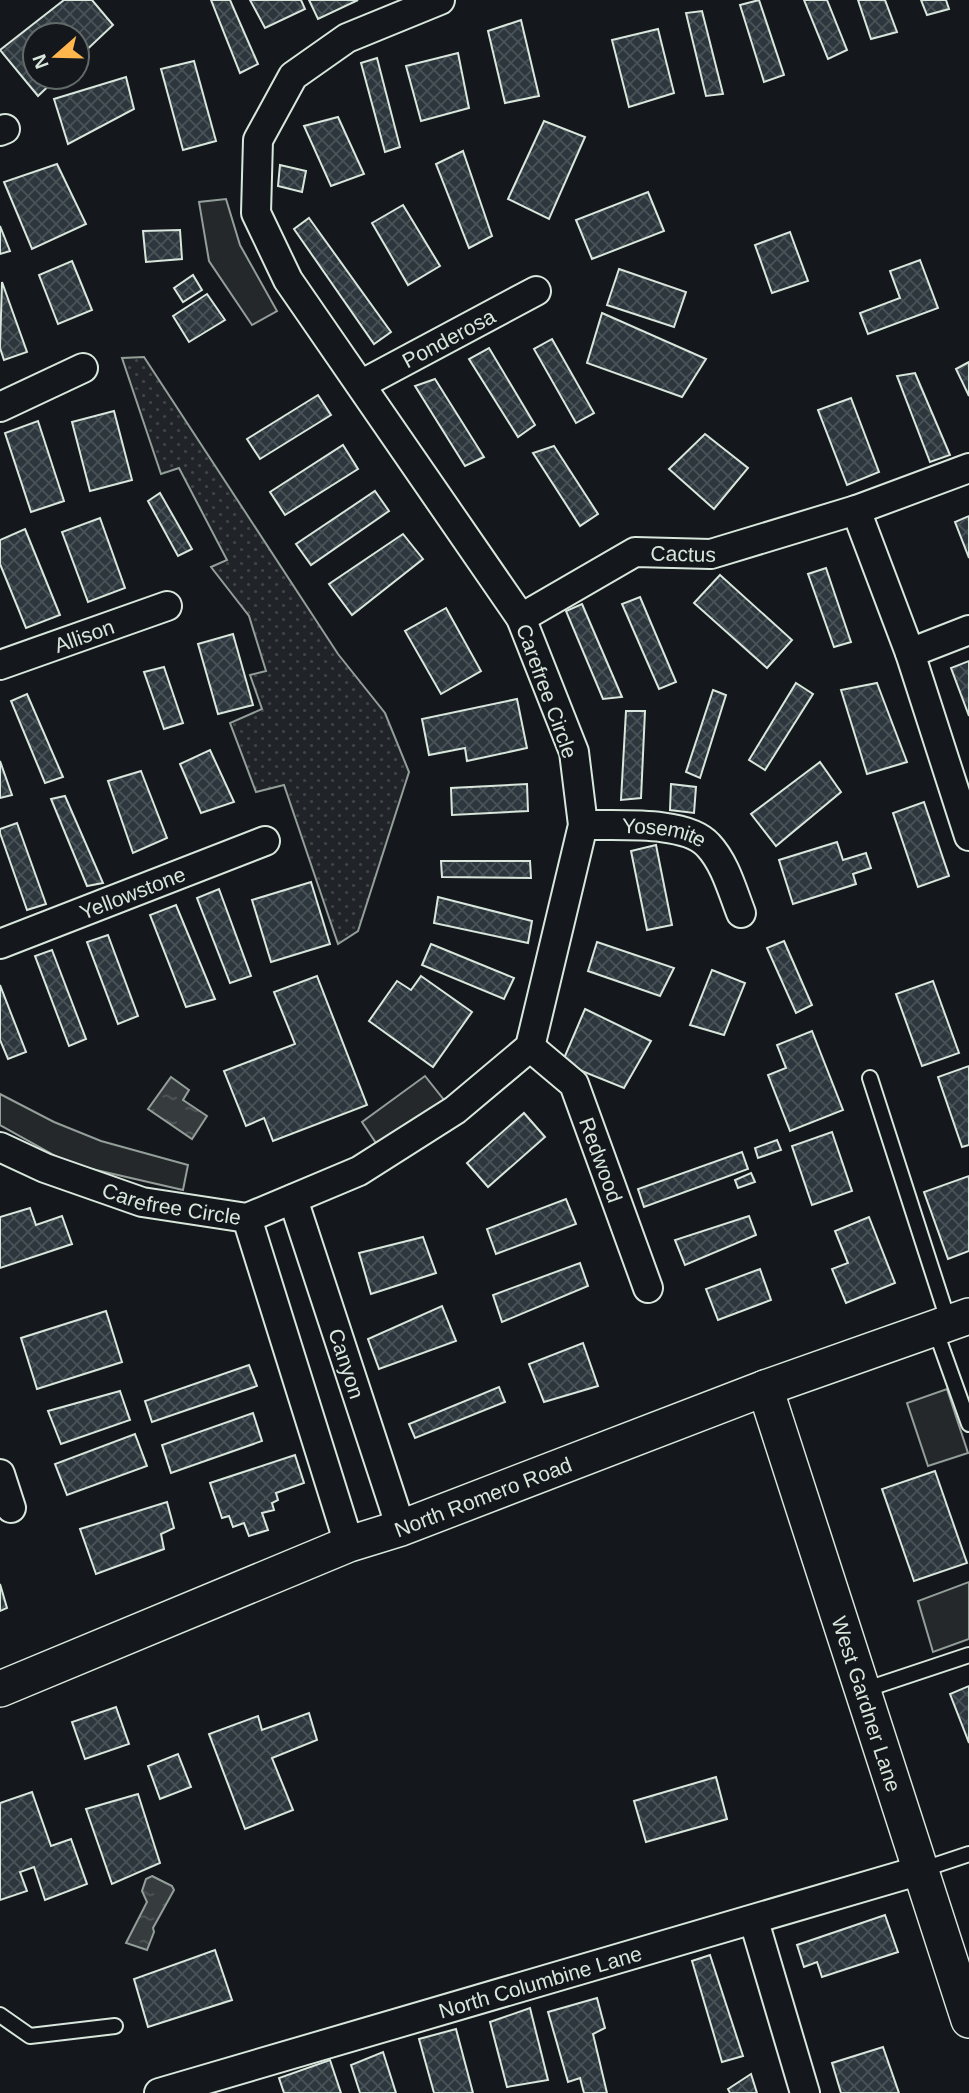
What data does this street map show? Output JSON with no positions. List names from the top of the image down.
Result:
{
  "streets": {
    "street": [
      "Ponderosa",
      "Cactus",
      "Allison",
      "Carefree Circle",
      "Yosemite",
      "Yellowstone",
      "Redwood",
      "Canyon",
      "North Romero Road",
      "West Gardner Lane",
      "North Columbine Lane"
    ]
  },
  "crossings": [
    ["Ponderosa", "Carefree Circle"],
    ["Cactus", "Carefree Circle"],
    ["Carefree Circle", "Yosemite"],
    ["Carefree Circle", "Redwood"],
    ["Carefree Circle", "Canyon"],
    ["Canyon", "North Romero Road"],
    ["North Romero Road", "West Gardner Lane"],
    ["West Gardner Lane", "North Columbine Lane"]
  ],
  "north": "left"
}
